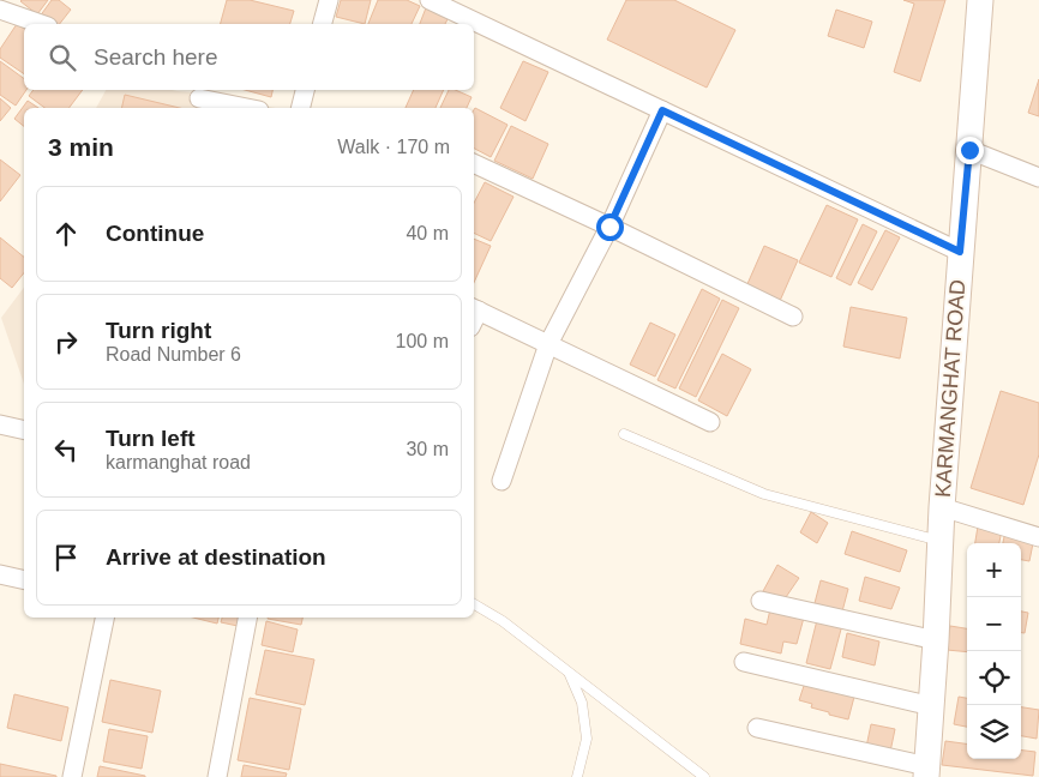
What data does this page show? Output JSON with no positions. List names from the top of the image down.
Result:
{
  "streets": {
    "main road": ["KARMANGHAT ROAD"]
  },
  "page": {
    "search": "Search here",
    "heading": ["3 min", "Walk · 170 m"],
    "list": [
      ["Continue", "40 m"],
      ["Turn right", "Road Number 6", "100 m"],
      ["Turn left", "karmanghat road", "30 m"],
      "Arrive at destination"
    ],
    "map_buttons": ["+", "−"]
  }
}
